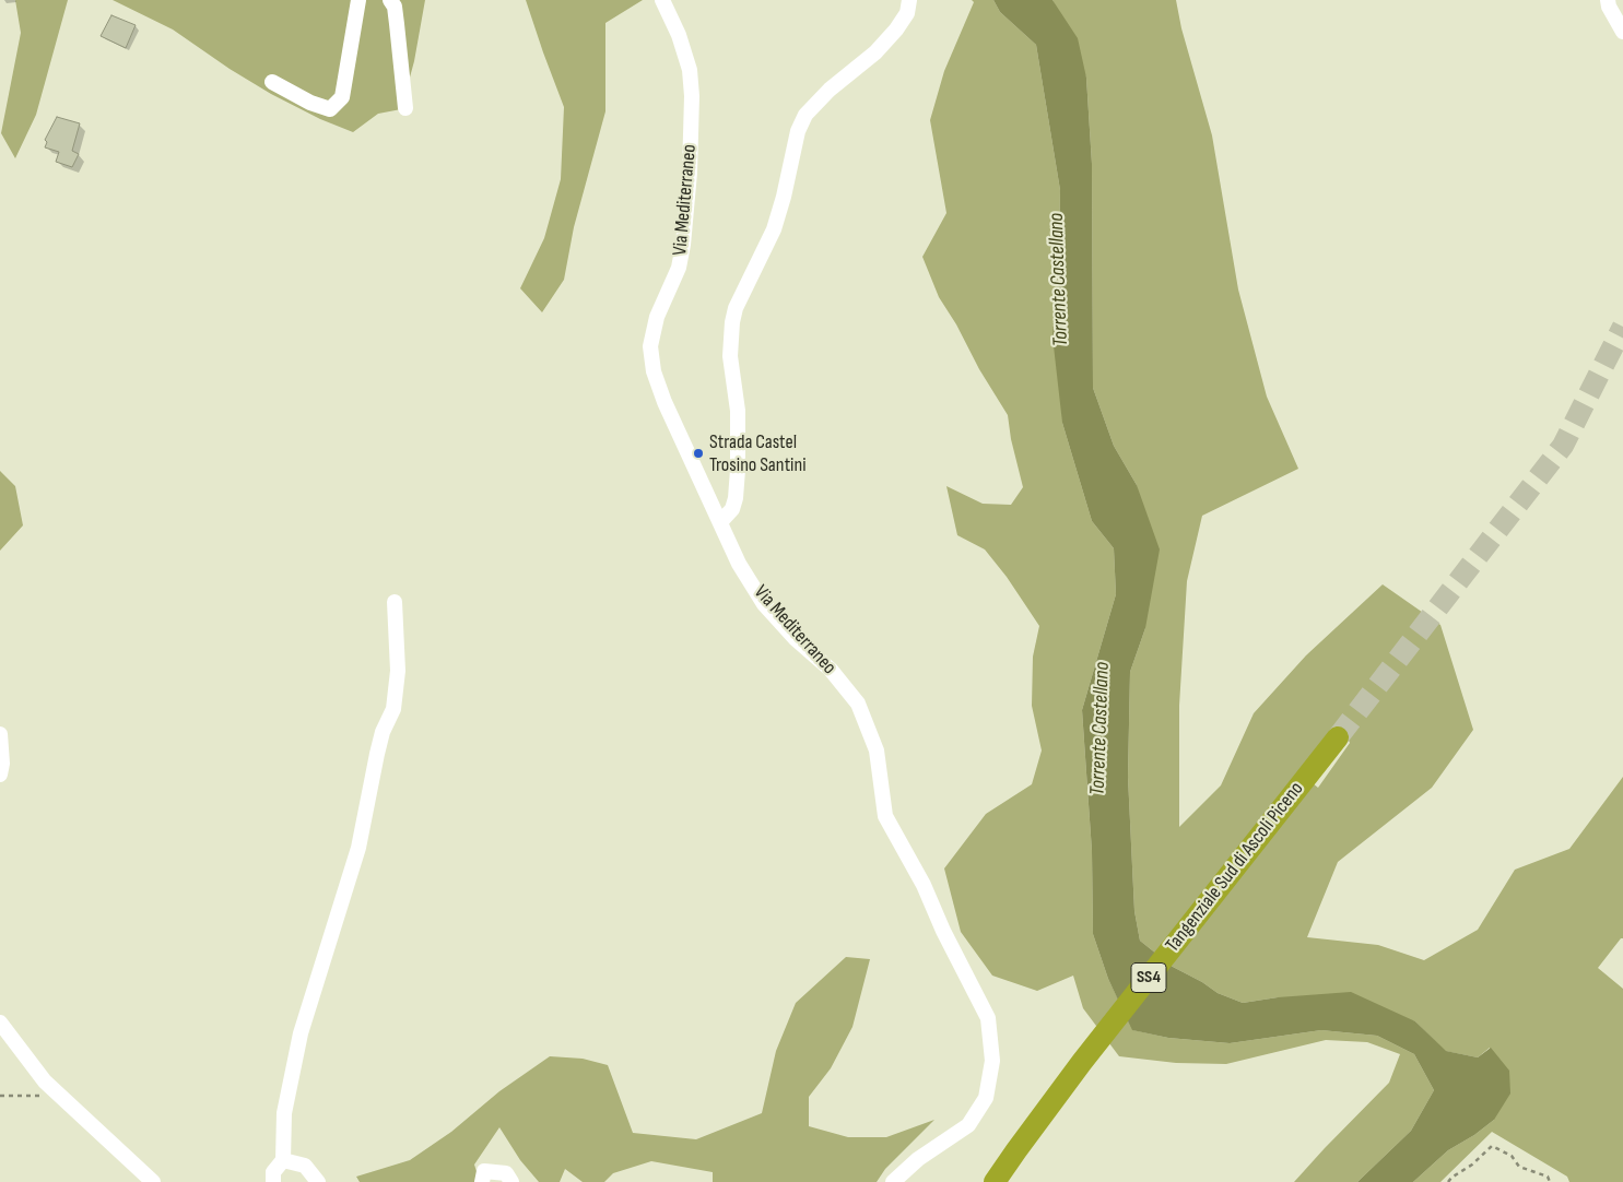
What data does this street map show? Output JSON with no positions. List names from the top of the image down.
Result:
{
  "streets": {
    "highway": ["Tangenziale Sud di Ascoli Piceno", "SS4"],
    "street": ["Via Mediterraneo"]
  },
  "water": ["Torrente Castellano"],
  "places": ["Strada Castel Trosino Santini"]
}
